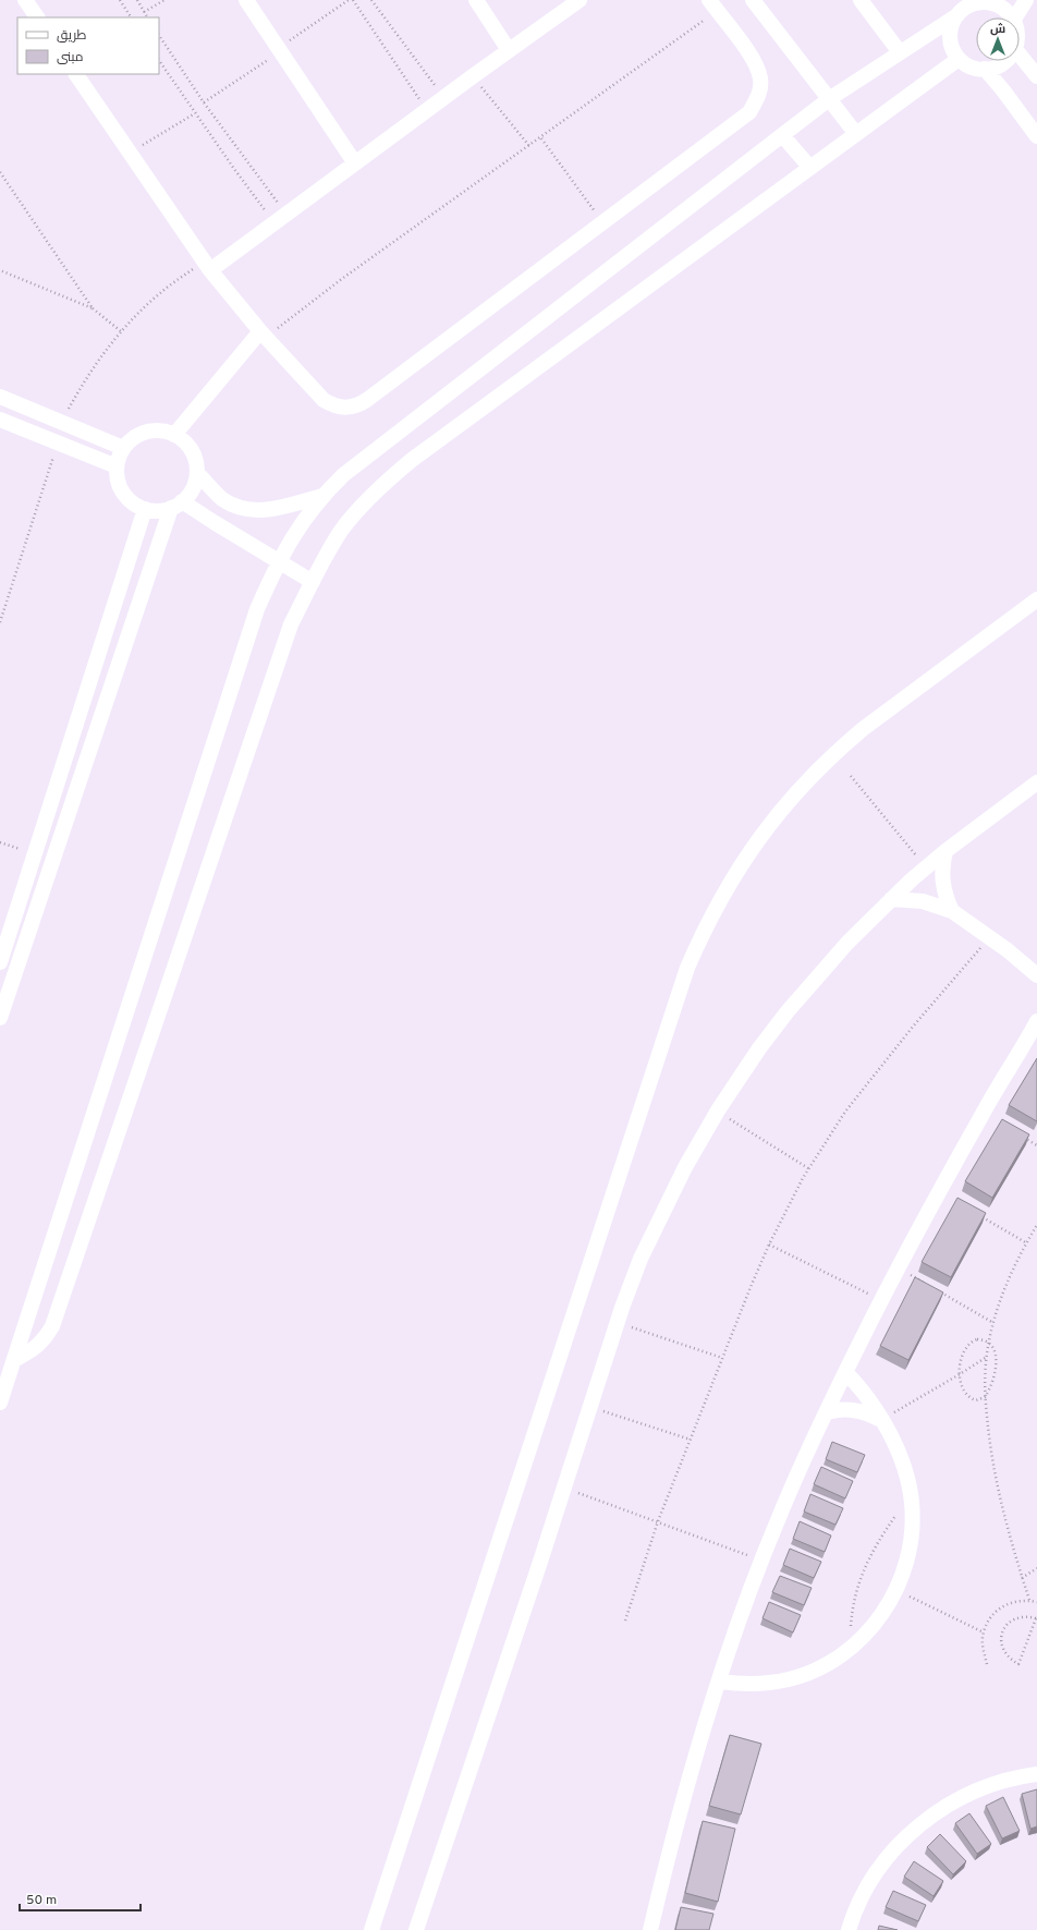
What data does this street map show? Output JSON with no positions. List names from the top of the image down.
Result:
{
  "legend": ["طريق", "مبنى"],
  "scale_bar": "50 m",
  "north": "top"
}
